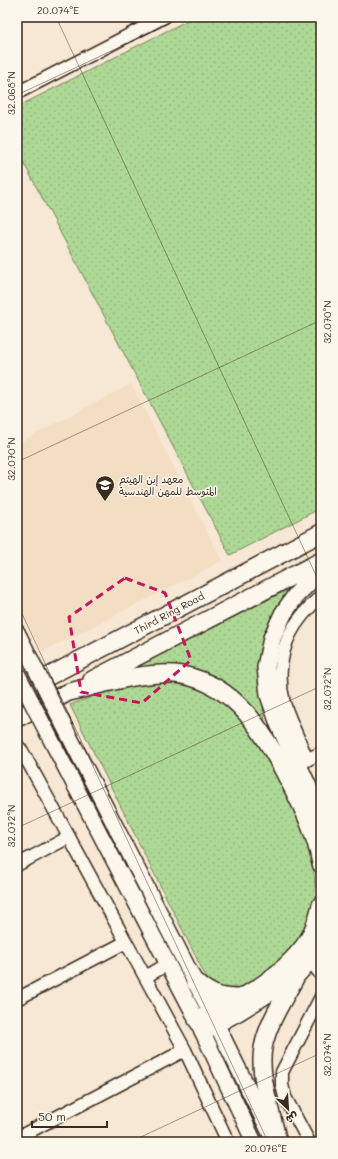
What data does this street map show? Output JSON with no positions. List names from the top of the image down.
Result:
{
  "streets": {
    "highway": ["Third Ring Road"]
  },
  "places": {
    "school or university": ["معهد إبن الهيثم المتوسط للمهن الهندسية"]
  },
  "scale_bar": "50 m",
  "north": "bottom right",
  "coordinates": [
    "20.074°E",
    "32.068°N",
    "32.070°N",
    "32.072°N",
    "32.074°N",
    "20.076°E"
  ]
}
